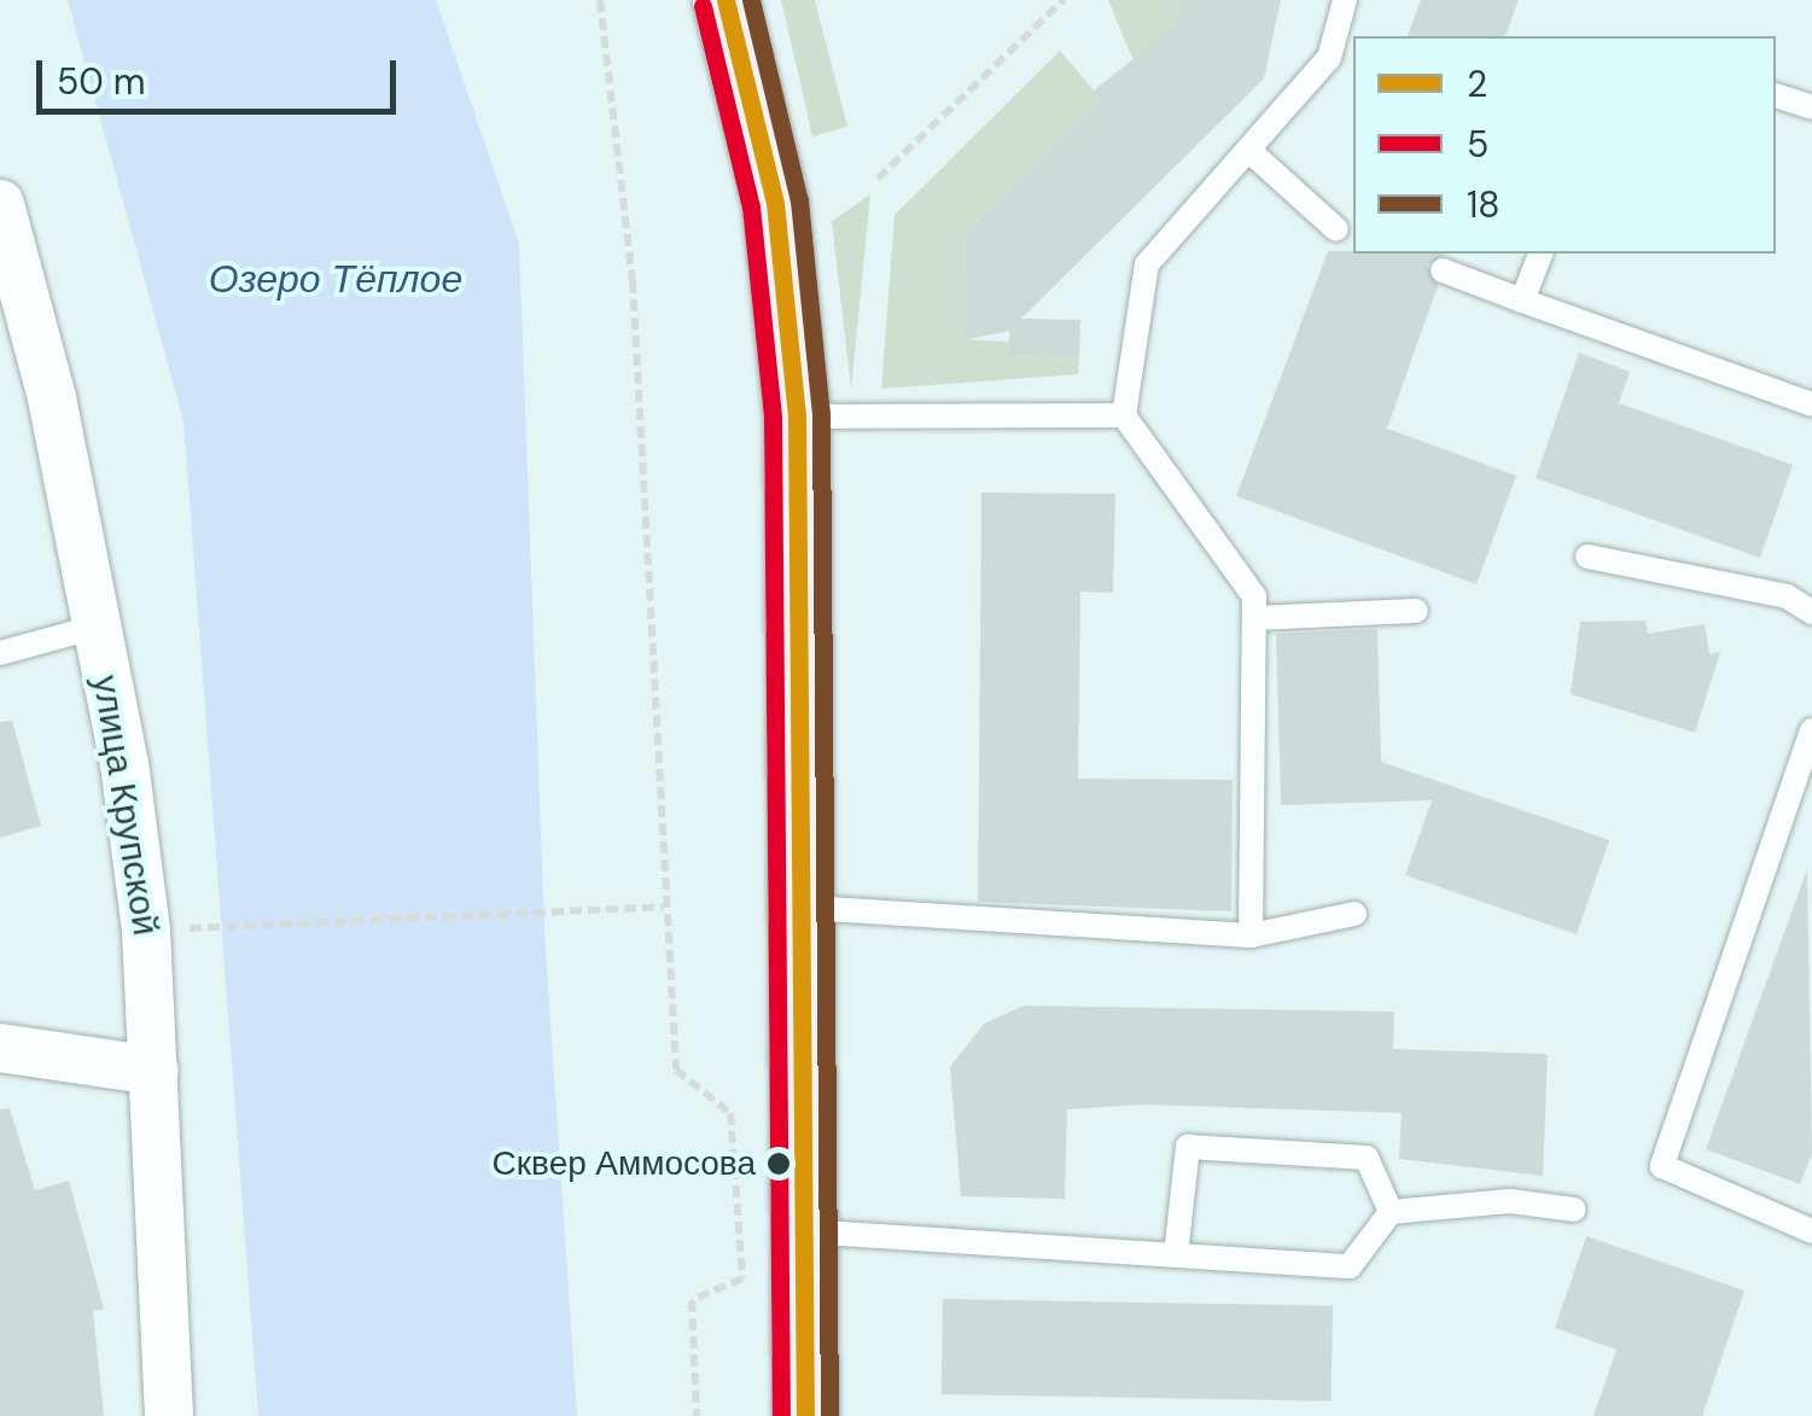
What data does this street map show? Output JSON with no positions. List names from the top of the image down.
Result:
{
  "streets": {
    "street": ["улица Крупской"]
  },
  "water": ["Озеро Тёплое"],
  "places": ["Сквер Аммосова"],
  "lines": ["transit line 2", "transit line 18", "transit line 5"],
  "legend": ["2", "5", "18"],
  "scale_bar": "50 m"
}
